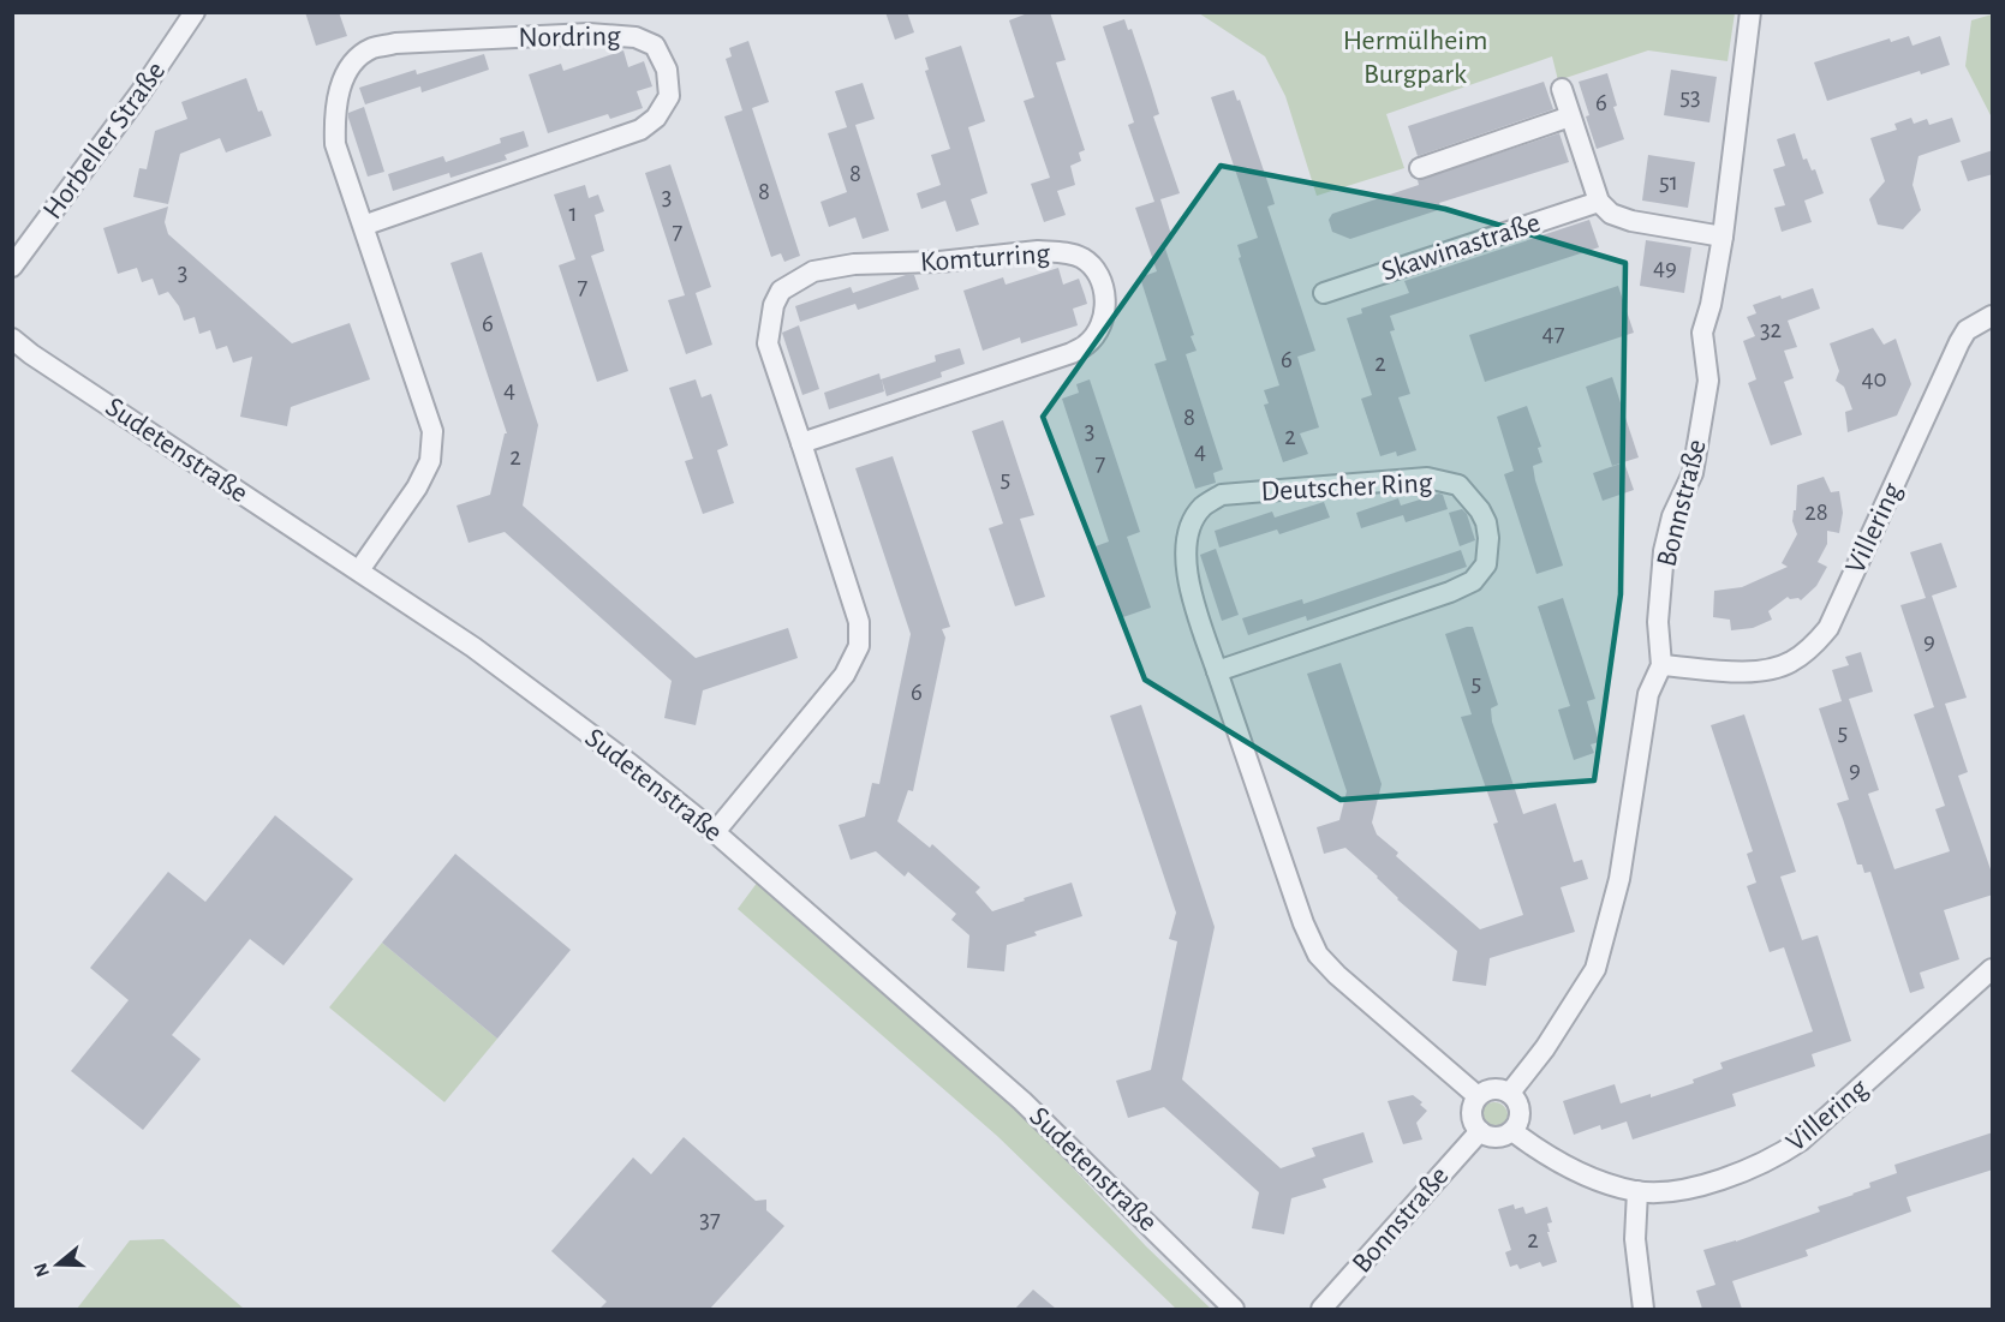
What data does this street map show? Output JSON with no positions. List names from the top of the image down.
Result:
{
  "streets": {
    "street": [
      "Nordring",
      "Horbeller Straße",
      "Skawinastraße",
      "Komturring",
      "Sudetenstraße",
      "Deutscher Ring",
      "Bonnstraße",
      "Villering"
    ]
  },
  "crossings": [
    ["Nordring", "Sudetenstraße"],
    ["Komturring", "Sudetenstraße"],
    ["Deutscher Ring", "Bonnstraße"],
    ["Deutscher Ring", "Villering"],
    ["Bonnstraße", "Villering"]
  ],
  "parks": ["Hermülheim Burgpark"],
  "house_numbers": [
    "53",
    "6",
    "8",
    "51",
    "8",
    "3",
    "1",
    "7",
    "49",
    "3",
    "7",
    "6",
    "32",
    "47",
    "6",
    "2",
    "40",
    "4",
    "8",
    "3",
    "2",
    "4",
    "2",
    "7",
    "5",
    "28",
    "9",
    "5",
    "6",
    "5",
    "9",
    "37",
    "2"
  ],
  "north": "left"
}
